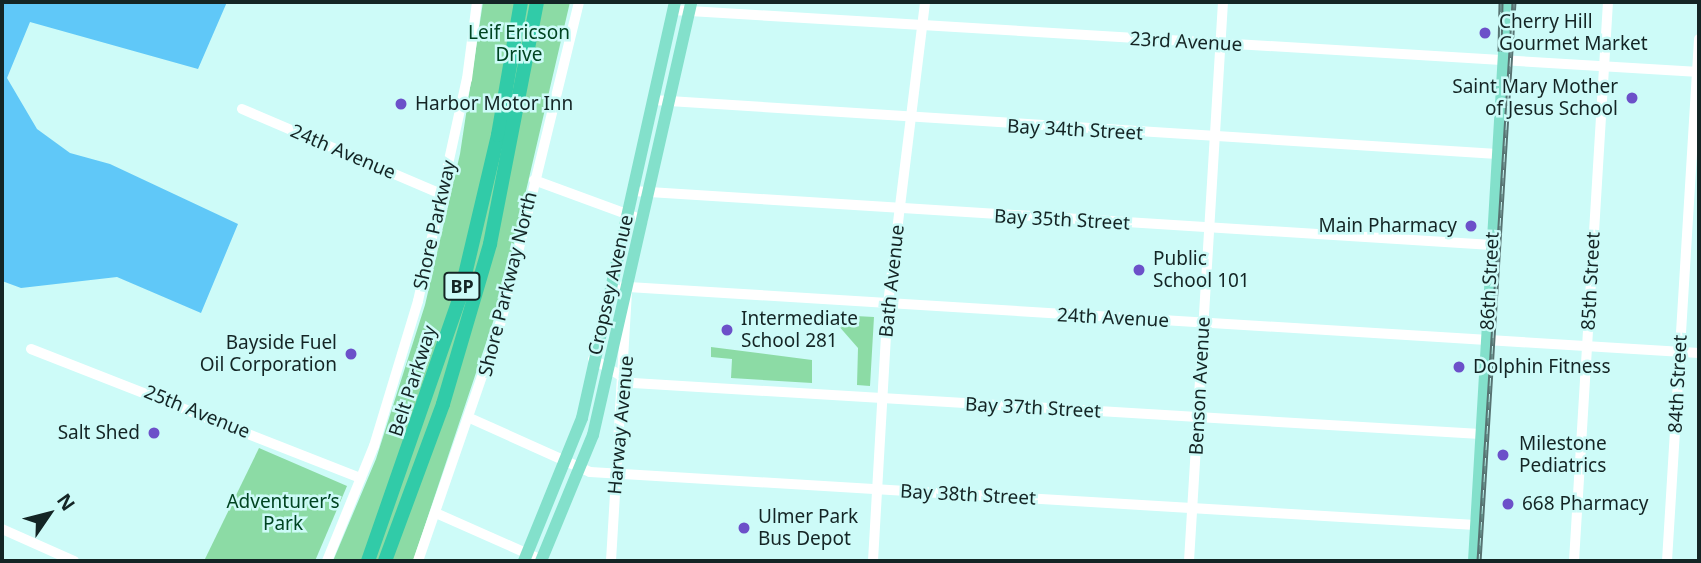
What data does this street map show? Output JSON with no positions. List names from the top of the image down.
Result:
{
  "streets": {
    "highway": ["BP", "Belt Parkway"],
    "main road": ["86th Street", "Cropsey Avenue"],
    "street": [
      "23rd Avenue",
      "Bay 34th Street",
      "24th Avenue",
      "Bay 35th Street",
      "Shore Parkway",
      "Bath Avenue",
      "85th Street",
      "Shore Parkway North",
      "84th Street",
      "Benson Avenue",
      "Bay 37th Street",
      "25th Avenue",
      "Harway Avenue",
      "Bay 38th Street"
    ]
  },
  "crossings": [
    ["23rd Avenue", "Bath Avenue"],
    ["23rd Avenue", "86th Street"],
    ["23rd Avenue", "85th Street"],
    ["23rd Avenue", "Cropsey Avenue"],
    ["23rd Avenue", "84th Street"],
    ["23rd Avenue", "Benson Avenue"],
    ["Bay 34th Street", "Bath Avenue"],
    ["Bay 34th Street", "86th Street"],
    ["Bay 34th Street", "Cropsey Avenue"],
    ["Bay 34th Street", "Benson Avenue"],
    ["24th Avenue", "Shore Parkway"],
    ["24th Avenue", "Bath Avenue"],
    ["24th Avenue", "86th Street"],
    ["24th Avenue", "85th Street"],
    ["24th Avenue", "Cropsey Avenue"],
    ["24th Avenue", "84th Street"],
    ["24th Avenue", "Benson Avenue"],
    ["24th Avenue", "Harway Avenue"],
    ["Bay 35th Street", "Bath Avenue"],
    ["Bay 35th Street", "86th Street"],
    ["Bay 35th Street", "Cropsey Avenue"],
    ["Bay 35th Street", "Benson Avenue"],
    ["Shore Parkway", "25th Avenue"],
    ["Bath Avenue", "Bay 37th Street"],
    ["Bath Avenue", "Bay 38th Street"],
    ["86th Street", "Bay 37th Street"],
    ["86th Street", "Bay 38th Street"],
    ["Shore Parkway North", "Bay 38th Street"],
    ["Cropsey Avenue", "Bay 37th Street"],
    ["Cropsey Avenue", "Harway Avenue"],
    ["Cropsey Avenue", "Bay 38th Street"],
    ["Benson Avenue", "Bay 37th Street"],
    ["Benson Avenue", "Bay 38th Street"],
    ["Bay 37th Street", "Harway Avenue"],
    ["Harway Avenue", "Bay 38th Street"]
  ],
  "parks": ["Leif Ericson Drive", "Adventurer’s Park"],
  "places": [
    "Cherry Hill Gourmet Market",
    "Saint Mary Mother of Jesus School",
    "Harbor Motor Inn",
    "Main Pharmacy",
    "Public School 101",
    "Intermediate School 281",
    "Bayside Fuel Oil Corporation",
    "Dolphin Fitness",
    "Salt Shed",
    "Milestone Pediatrics",
    "668 Pharmacy",
    "Ulmer Park Bus Depot"
  ],
  "north": "top right"
}
